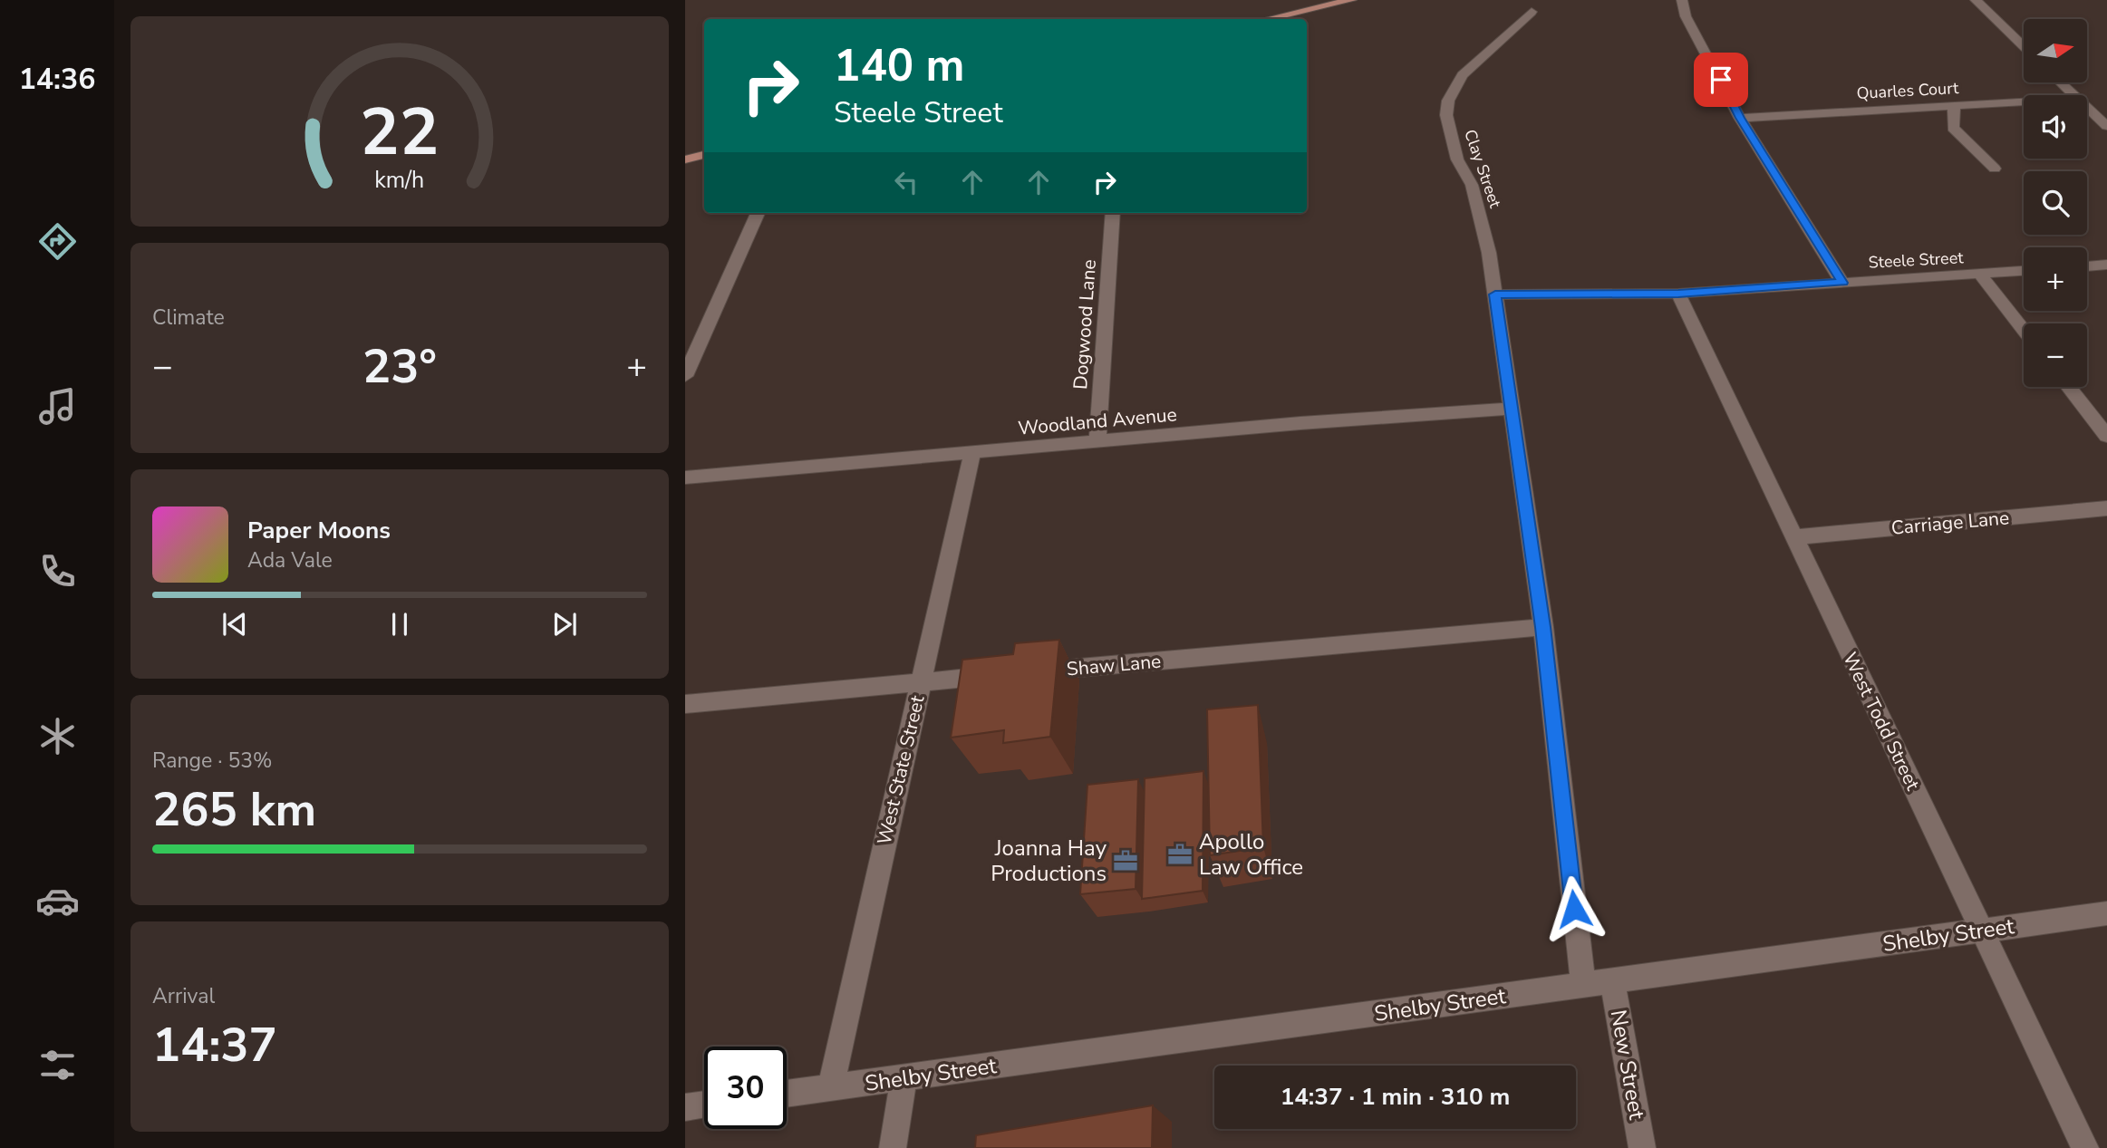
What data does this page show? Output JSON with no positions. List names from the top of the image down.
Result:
{
  "streets": {
    "street": [
      "Quarles Court",
      "Clay Street",
      "Steele Street",
      "Dogwood Lane",
      "Woodland Avenue",
      "Carriage Lane",
      "Shaw Lane",
      "West Todd Street",
      "West State Street",
      "Shelby Street",
      "New Street"
    ]
  },
  "crossings": [
    ["Clay Street", "Steele Street"],
    ["Steele Street", "West Todd Street"],
    ["Dogwood Lane", "Woodland Avenue"],
    ["Woodland Avenue", "West State Street"],
    ["Carriage Lane", "West Todd Street"],
    ["West Todd Street", "Shelby Street"],
    ["West State Street", "Shelby Street"],
    ["Shelby Street", "New Street"]
  ],
  "places": {
    "office": ["Apollo Law Office", "Joanna Hay Productions"]
  },
  "north": "right",
  "page": {
    "tabs": "14:36",
    "map_buttons": ["+", "−"],
    "turn": ["140 m", "Steele Street"],
    "tile": [
      "Climate",
      ["Range · 53%", "265 km"],
      ["Arrival", "14:37"]
    ],
    "heat": ["−", "23°", "+"],
    "song": ["Paper Moons", "Ada Vale"],
    "limit": "30",
    "trip": "14:37 · 1 min · 310 m",
    "gauge": ["22", "km/h"]
  }
}
